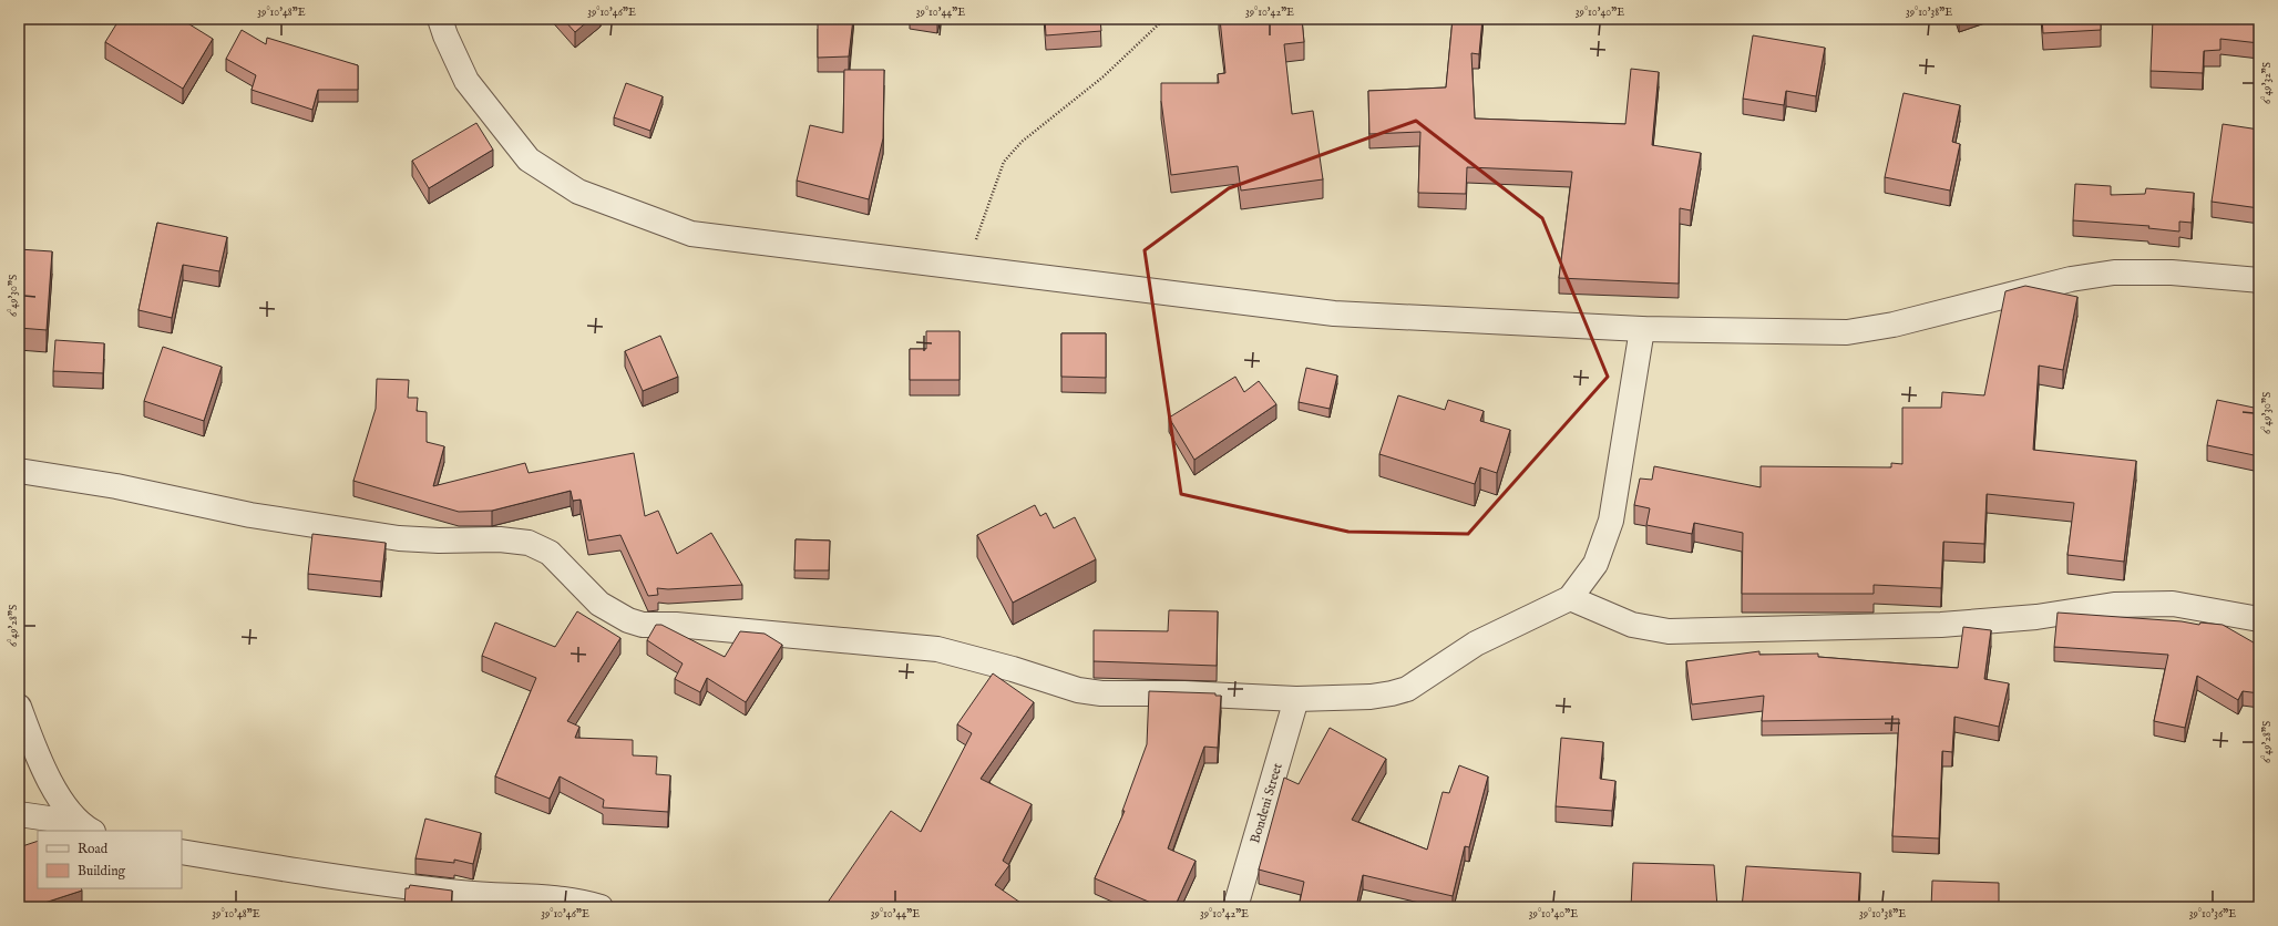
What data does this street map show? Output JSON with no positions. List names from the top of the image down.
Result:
{
  "streets": {
    "street": ["Bondeni Street"]
  },
  "legend": ["Road", "Building"],
  "coordinates": [
    "39°10'48\"E",
    "39°10'46\"E",
    "39°10'44\"E",
    "39°10'42\"E",
    "39°10'40\"E",
    "39°10'38\"E",
    "6°49'32\"S",
    "6°49'30\"S",
    "6°49'28\"S",
    "39°10'36\"E"
  ]
}
